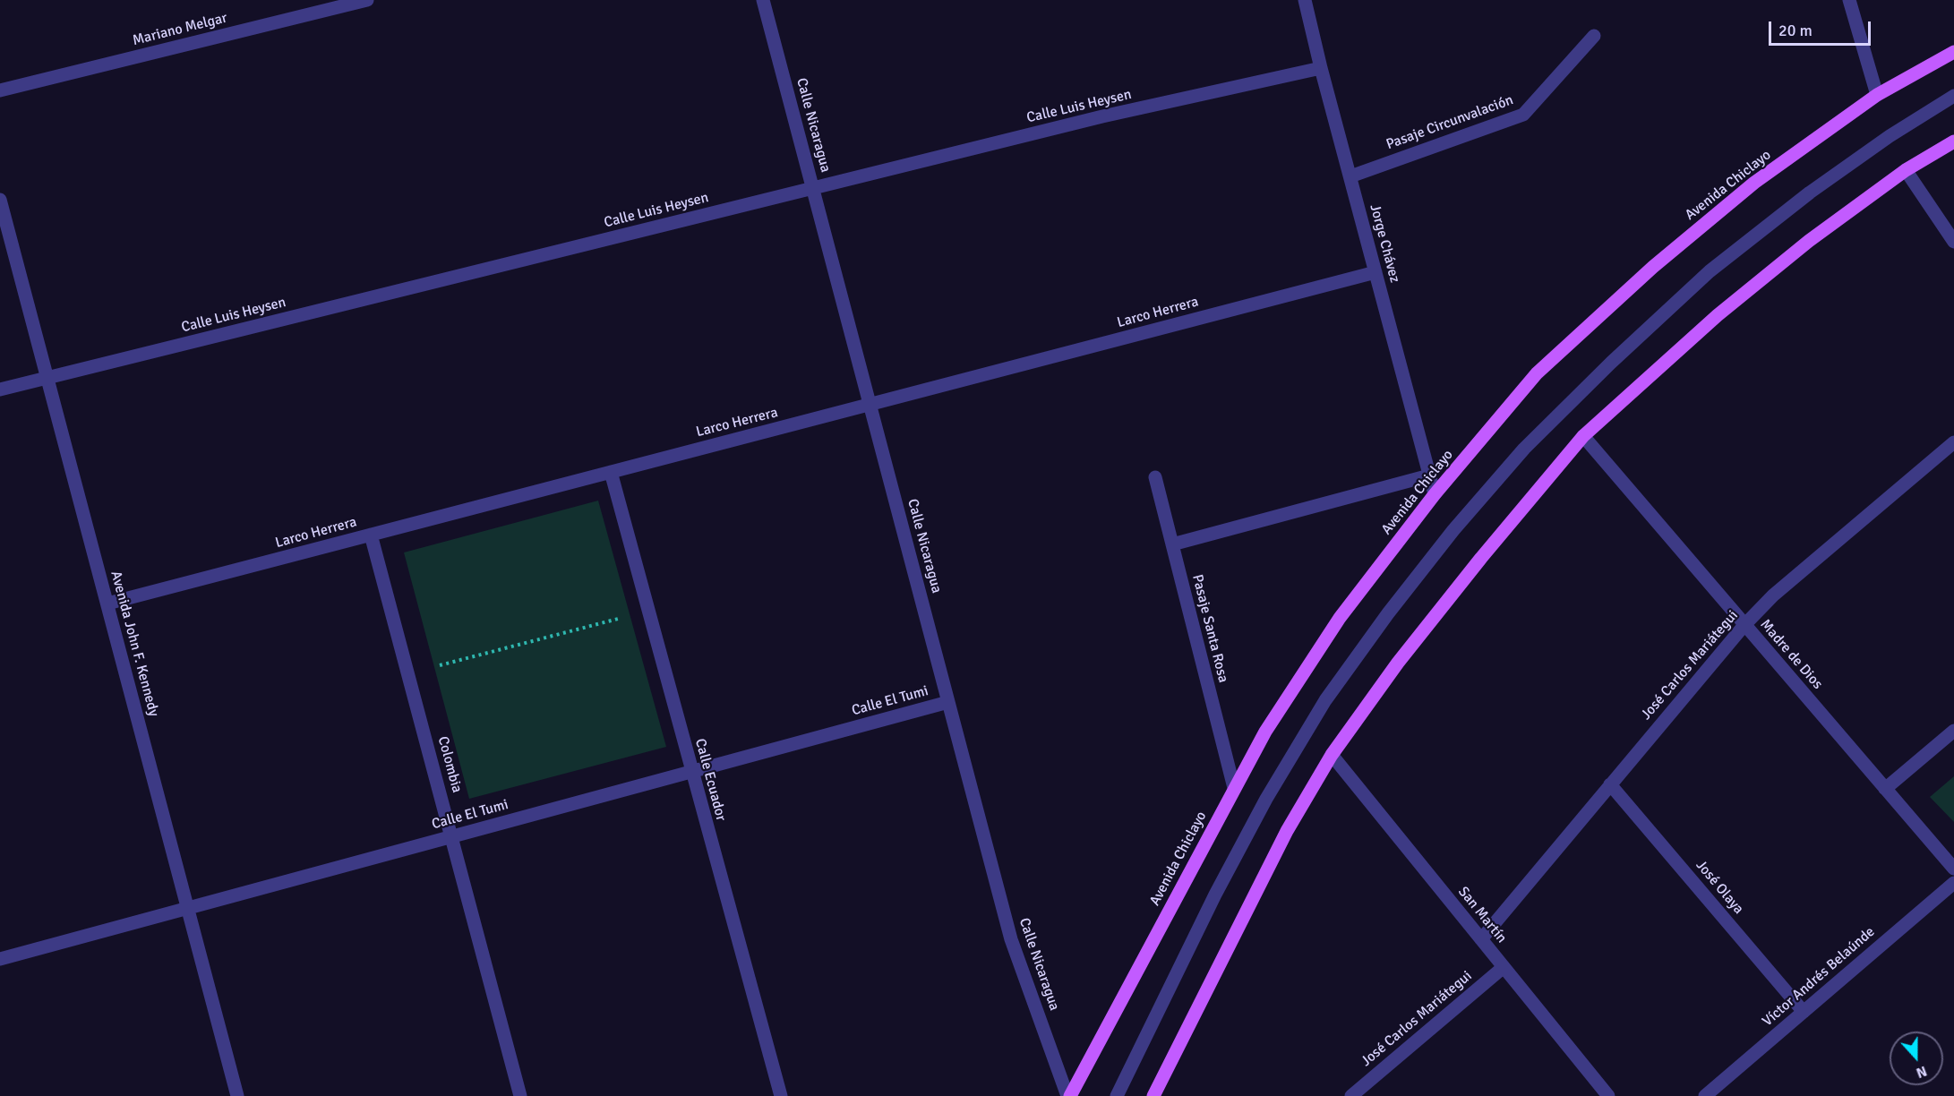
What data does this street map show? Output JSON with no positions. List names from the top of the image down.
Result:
{
  "streets": {
    "main road": ["Avenida Chiclayo"],
    "street": [
      "Mariano Melgar",
      "Calle Luis Heysen",
      "Pasaje Circunvalación",
      "Calle Nicaragua",
      "Jorge Chávez",
      "Larco Herrera",
      "Pasaje Santa Rosa",
      "Avenida John F. Kennedy",
      "Madre de Dios",
      "José Carlos Mariátegui",
      "Calle El Tumi",
      "Colombia",
      "Calle Ecuador",
      "José Olaya",
      "San Martín",
      "Víctor Andrés Belaúnde"
    ]
  },
  "crossings": [
    ["Calle Luis Heysen", "Calle Nicaragua"],
    ["Calle Luis Heysen", "Jorge Chávez"],
    ["Calle Luis Heysen", "Avenida John F. Kennedy"],
    ["Pasaje Circunvalación", "Jorge Chávez"],
    ["Calle Nicaragua", "Avenida Chiclayo"],
    ["Calle Nicaragua", "Larco Herrera"],
    ["Calle Nicaragua", "Calle El Tumi"],
    ["Avenida Chiclayo", "Jorge Chávez"],
    ["Avenida Chiclayo", "Pasaje Santa Rosa"],
    ["Jorge Chávez", "Larco Herrera"],
    ["Larco Herrera", "Avenida John F. Kennedy"],
    ["Larco Herrera", "Colombia"],
    ["Larco Herrera", "Calle Ecuador"],
    ["Avenida John F. Kennedy", "Calle El Tumi"],
    ["Madre de Dios", "José Carlos Mariátegui"],
    ["José Carlos Mariátegui", "José Olaya"],
    ["José Carlos Mariátegui", "San Martín"],
    ["Calle El Tumi", "Colombia"],
    ["Calle El Tumi", "Calle Ecuador"],
    ["José Olaya", "Víctor Andrés Belaúnde"]
  ],
  "scale_bar": "20 m",
  "north": "bottom"
}
